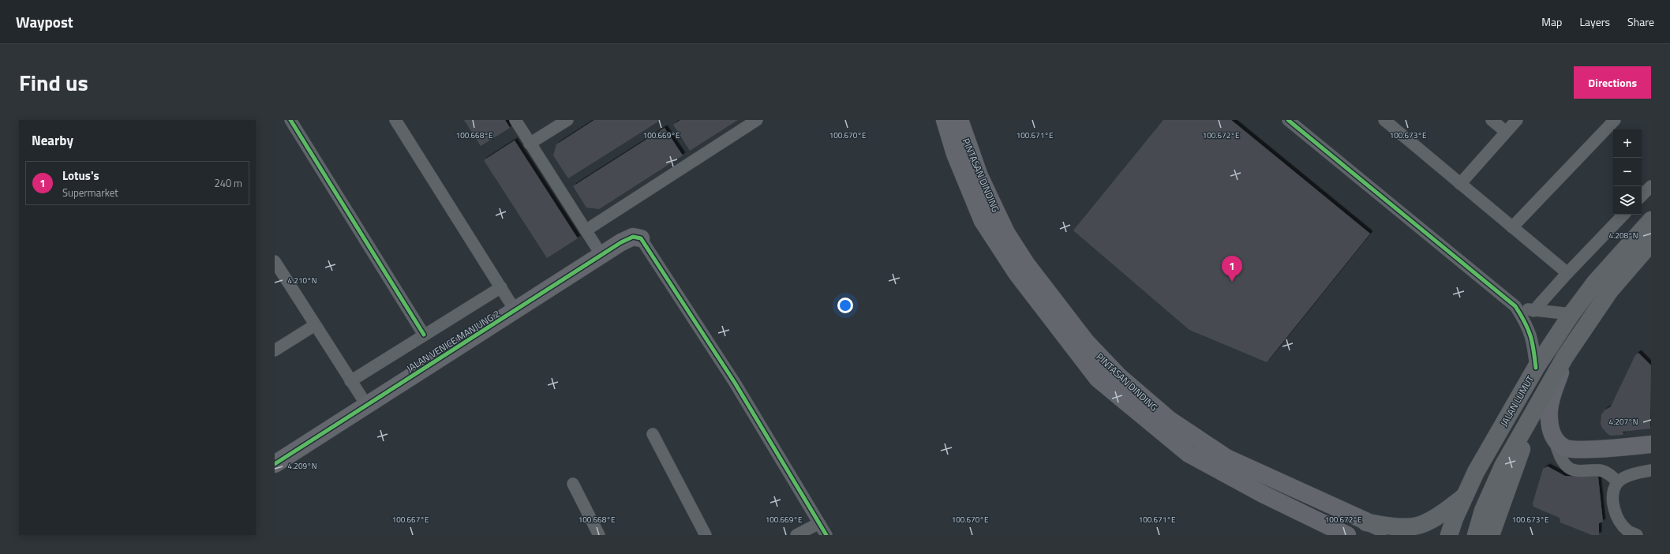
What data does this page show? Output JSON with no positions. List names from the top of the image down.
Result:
{
  "streets": {
    "main road": ["PINTASAN DINDING", "JALAN VENICE MANJUNG 2", "JALAN LUMUT"]
  },
  "page": {
    "header": "Waypost",
    "nav": ["Map", "Layers", "Share"],
    "title": "Find us",
    "buttons": "Directions",
    "heading": "Nearby",
    "map_buttons": ["+", "−"],
    "list": [
      {
        "mark": "1",
        "name": "Lotus's",
        "note": "Supermarket",
        "value": "240 m"
      }
    ],
    "pins": "1"
  },
  "coordinates": [
    "100.669°E",
    "100.671°E",
    "100.672°E",
    "100.668°E",
    "100.670°E",
    "100.673°E",
    "4.208°N",
    "4.210°N",
    "4.207°N",
    "4.209°N",
    "100.667°E"
  ]
}
